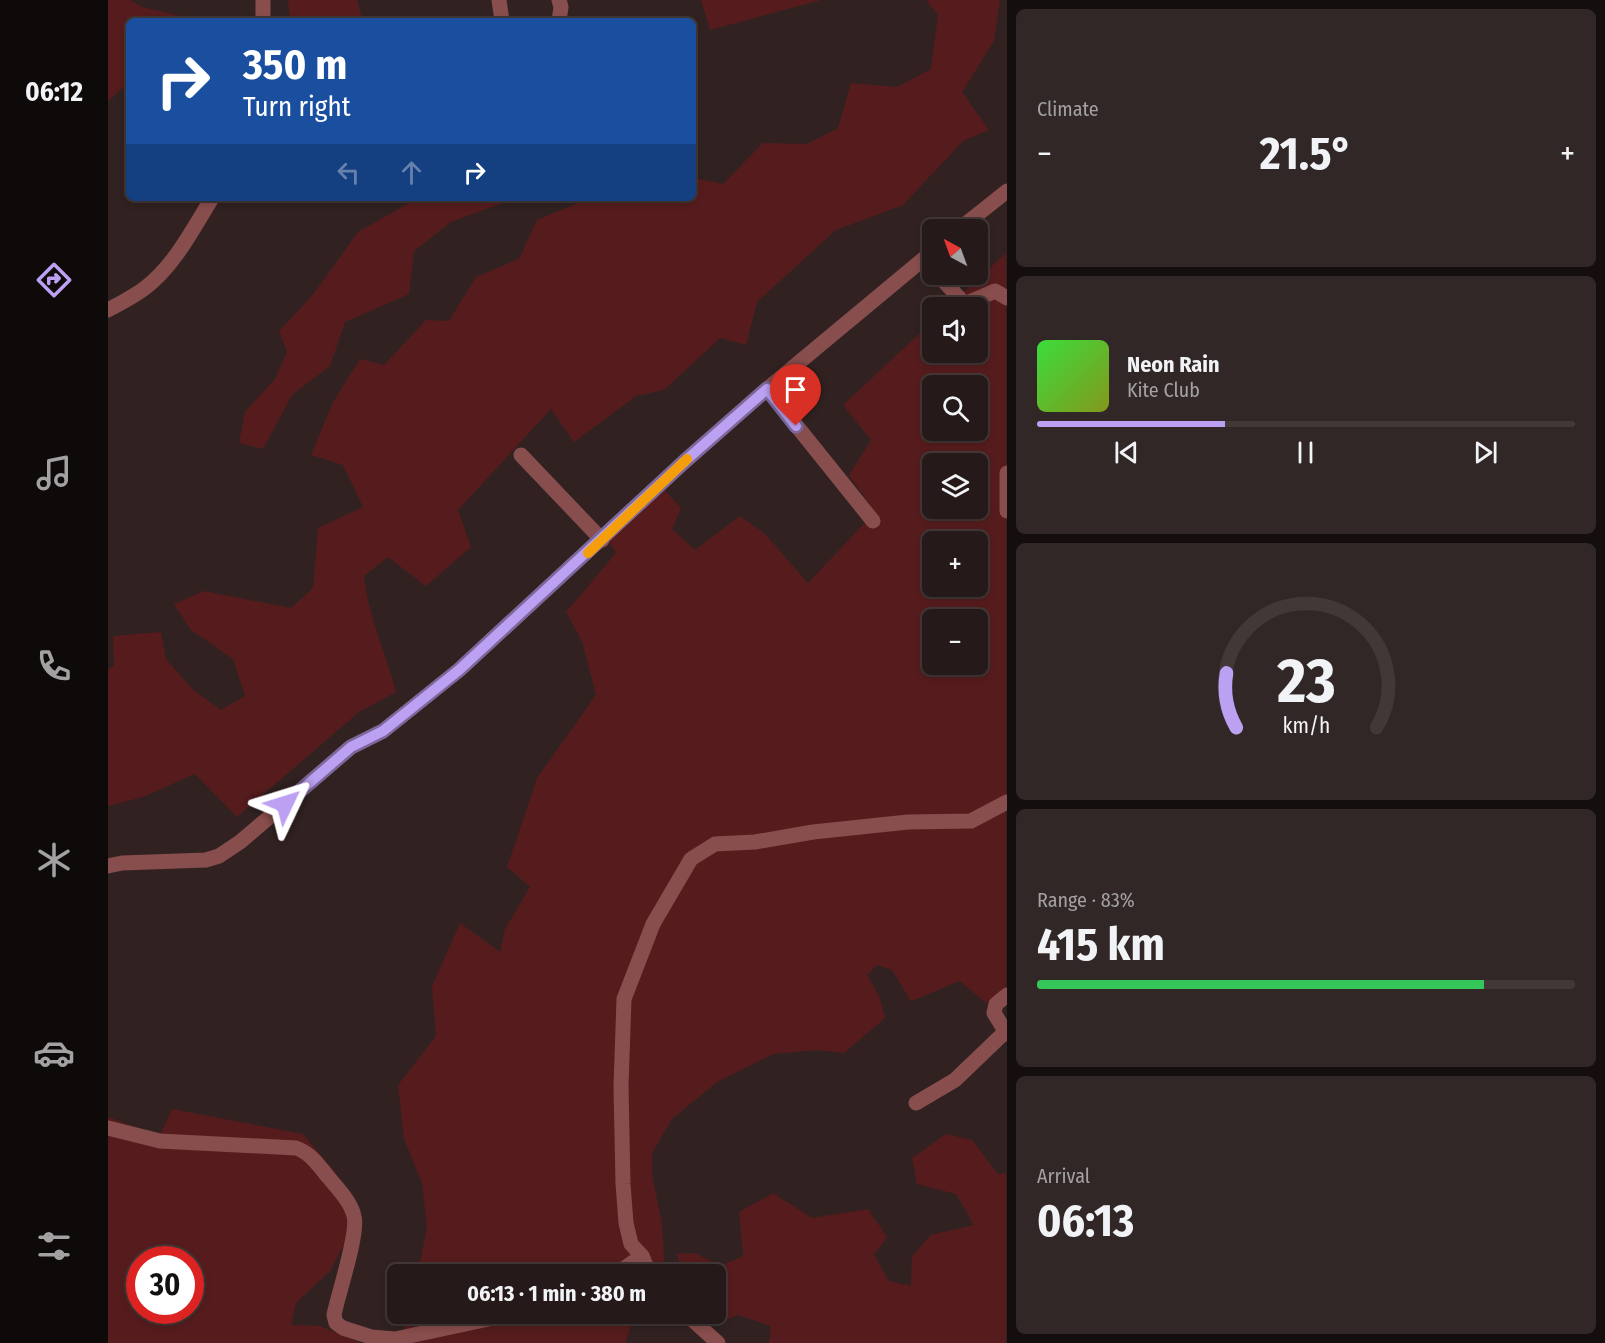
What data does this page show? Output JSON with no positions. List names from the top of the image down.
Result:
{
  "north": "top left",
  "page": {
    "tabs": "06:12",
    "tile": [
      "Climate",
      ["Range · 83%", "415 km"],
      ["Arrival", "06:13"]
    ],
    "turn": ["350 m", "Turn right"],
    "heat": ["−", "21.5°", "+"],
    "map_buttons": ["+", "−"],
    "song": ["Neon Rain", "Kite Club"],
    "limit": "30",
    "trip": "06:13 · 1 min · 380 m",
    "gauge": ["23", "km/h"]
  }
}
